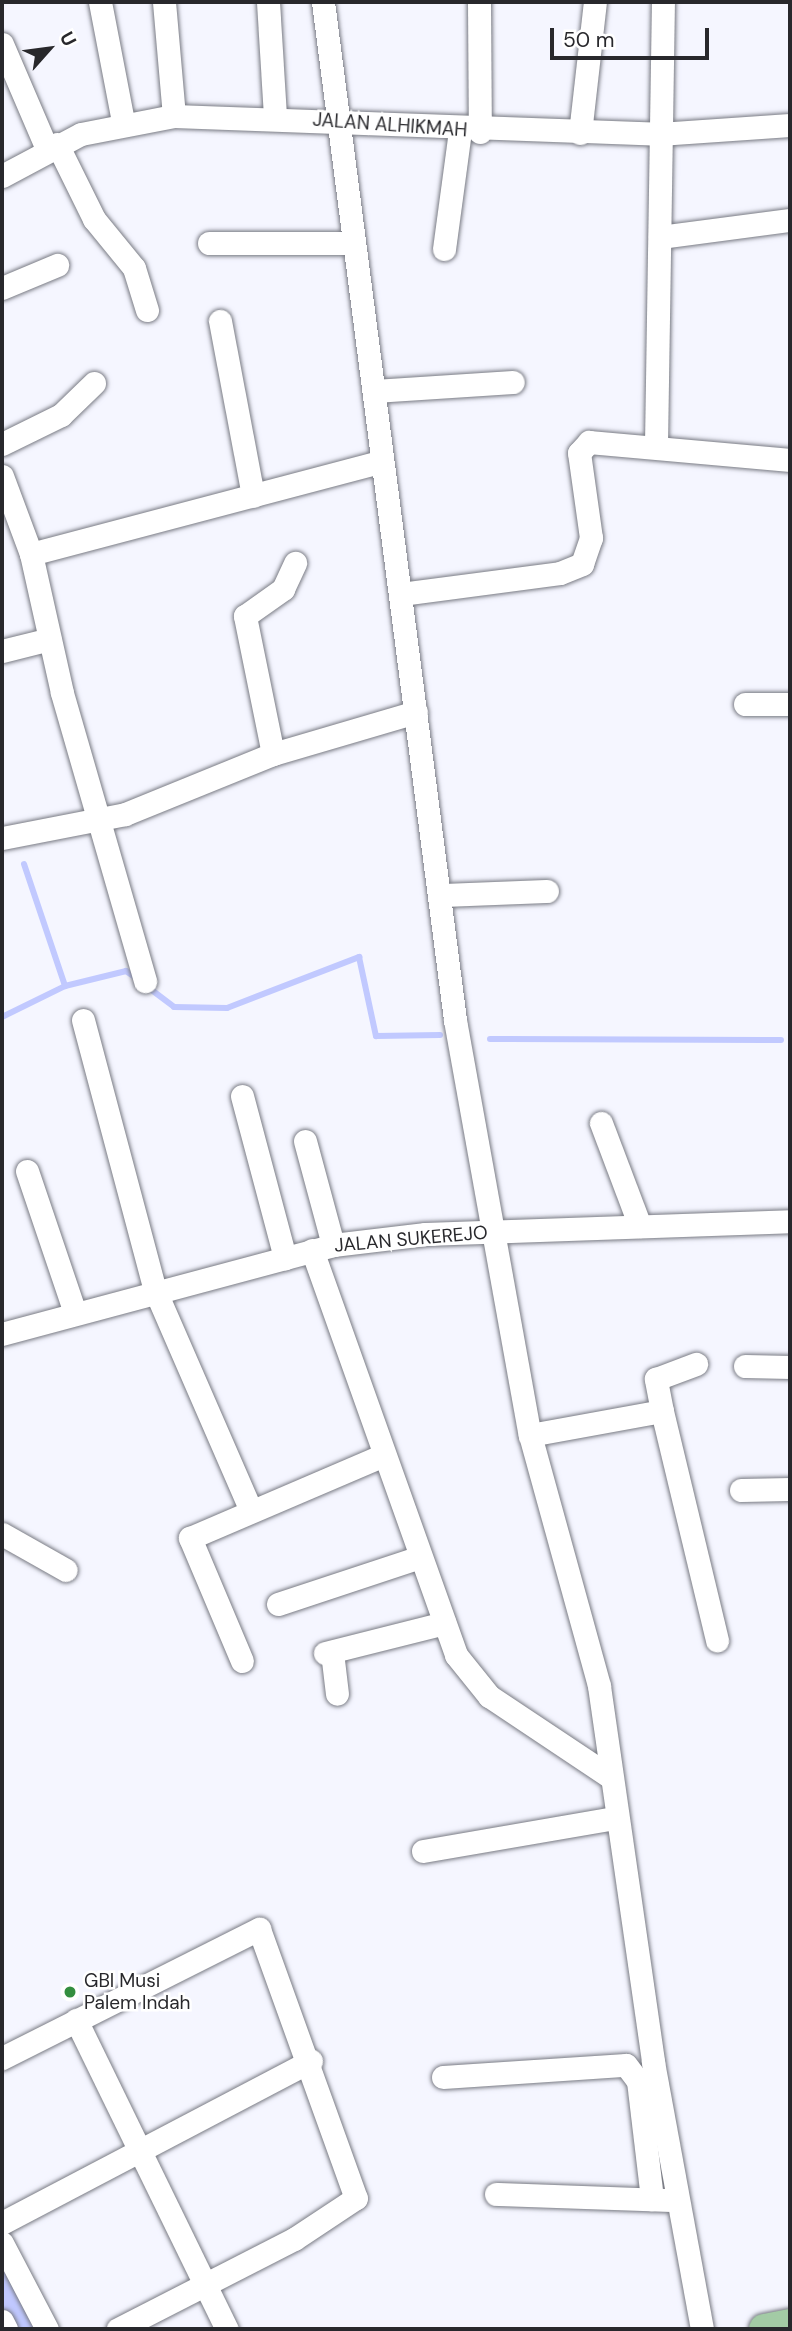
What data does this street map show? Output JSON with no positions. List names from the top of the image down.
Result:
{
  "streets": {
    "street": ["JALAN ALHIKMAH", "JALAN SUKEREJO"]
  },
  "places": ["GBI Musi Palem Indah"],
  "scale_bar": "50 m",
  "north": "top right"
}
